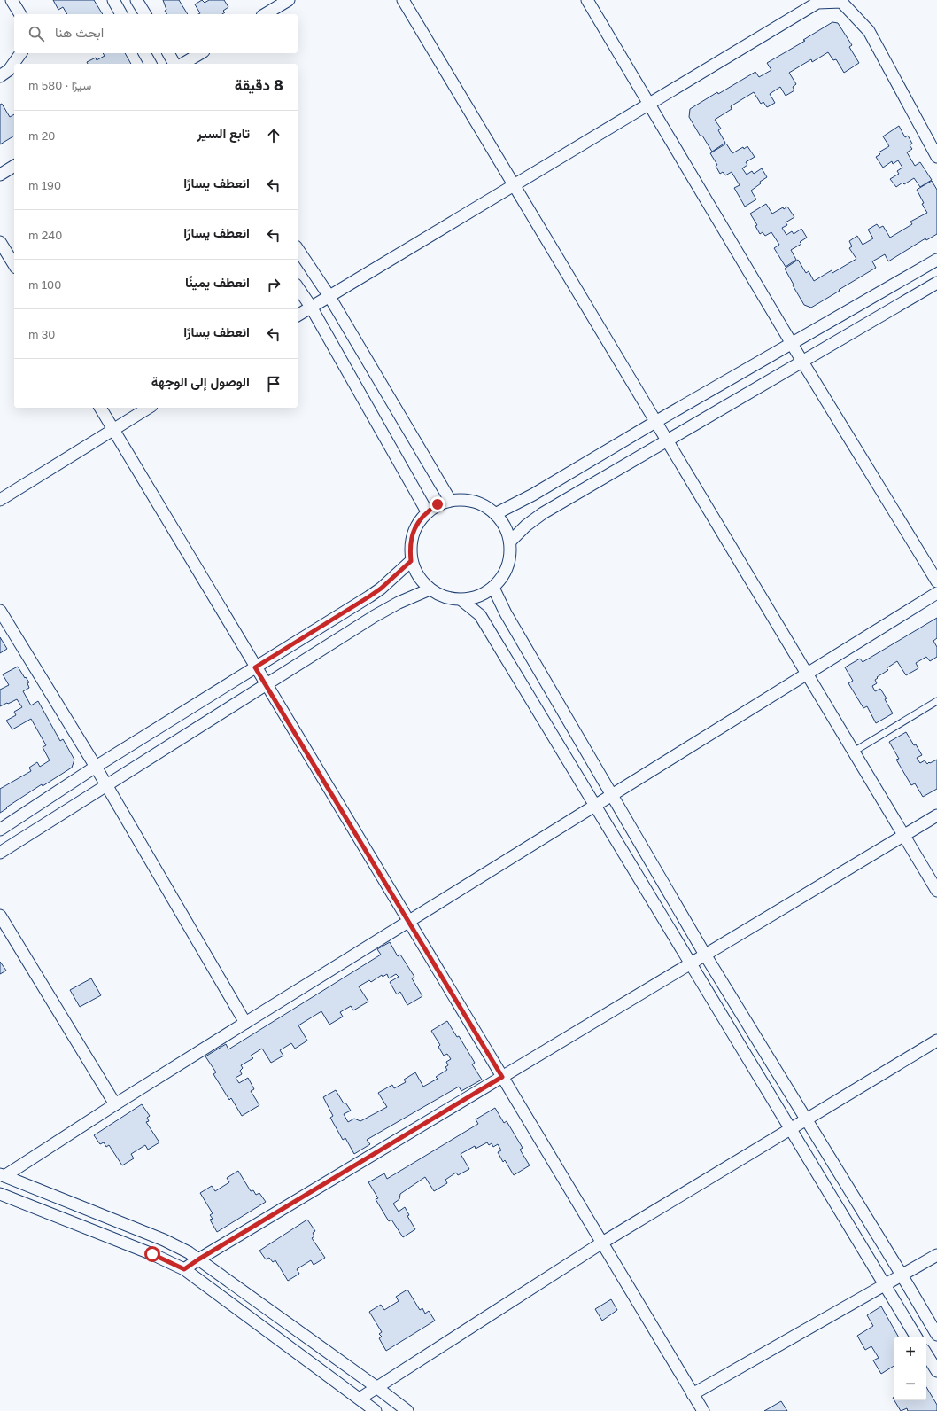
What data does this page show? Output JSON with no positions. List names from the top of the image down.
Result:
{
  "page": {
    "search": "ابحث هنا",
    "heading": ["8 دقيقة", "سيرًا · 580 m"],
    "list": [
      ["تابع السير", "20 m"],
      ["انعطف يسارًا", "190 m"],
      ["انعطف يسارًا", "240 m"],
      ["انعطف يمينًا", "100 m"],
      ["انعطف يسارًا", "30 m"],
      "الوصول إلى الوجهة"
    ],
    "map_buttons": ["+", "−"]
  }
}
